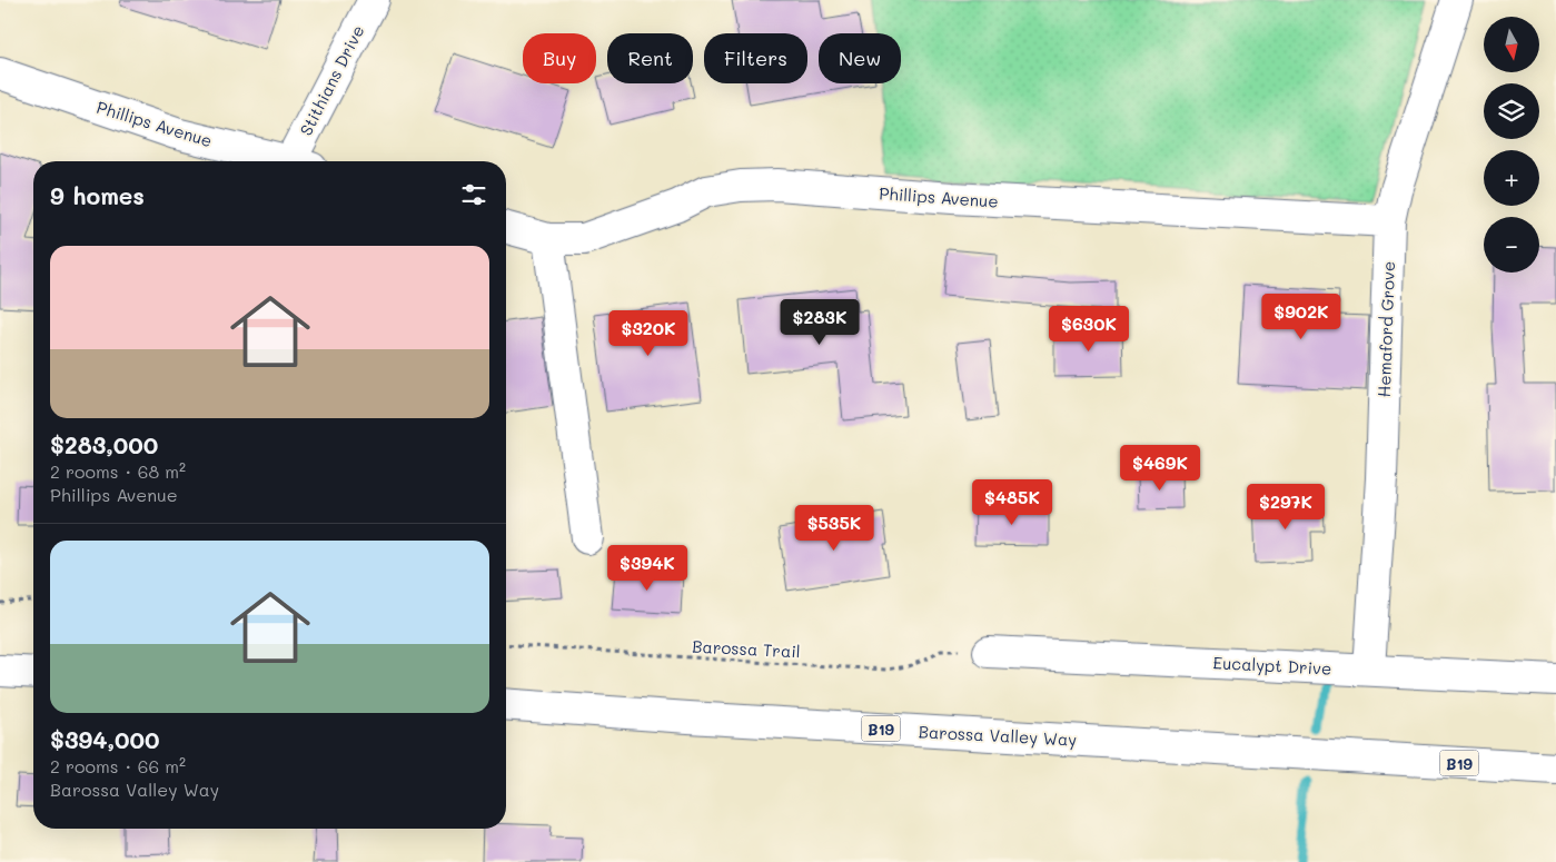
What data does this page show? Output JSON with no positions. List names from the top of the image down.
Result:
{
  "streets": {
    "street": [
      "Stithians Drive",
      "Phillips Avenue",
      "Hemaford Grove",
      "Eucalypt Drive",
      "B19",
      "Barossa Valley Way"
    ],
    "path": ["Barossa Trail"]
  },
  "crossings": [
    ["Phillips Avenue", "Hemaford Grove"],
    ["Hemaford Grove", "Eucalypt Drive"],
    ["Barossa Trail", "Eucalypt Drive"]
  ],
  "north": "bottom",
  "page": {
    "map_buttons": ["+", "−"],
    "chip": [
      "Buy",
      "Rent",
      "Filters",
      "New"
    ],
    "heading": "9 homes",
    "list": [
      {
        "name": "$283,000",
        "note": "2 rooms · 68 m² · Phillips Avenue"
      },
      {
        "name": "$394,000",
        "note": "2 rooms · 66 m² · Barossa Valley Way"
      }
    ],
    "price": [
      "$902K",
      "$283K",
      "$630K",
      "$320K",
      "$469K",
      "$485K",
      "$297K",
      "$535K",
      "$394K"
    ]
  }
}
